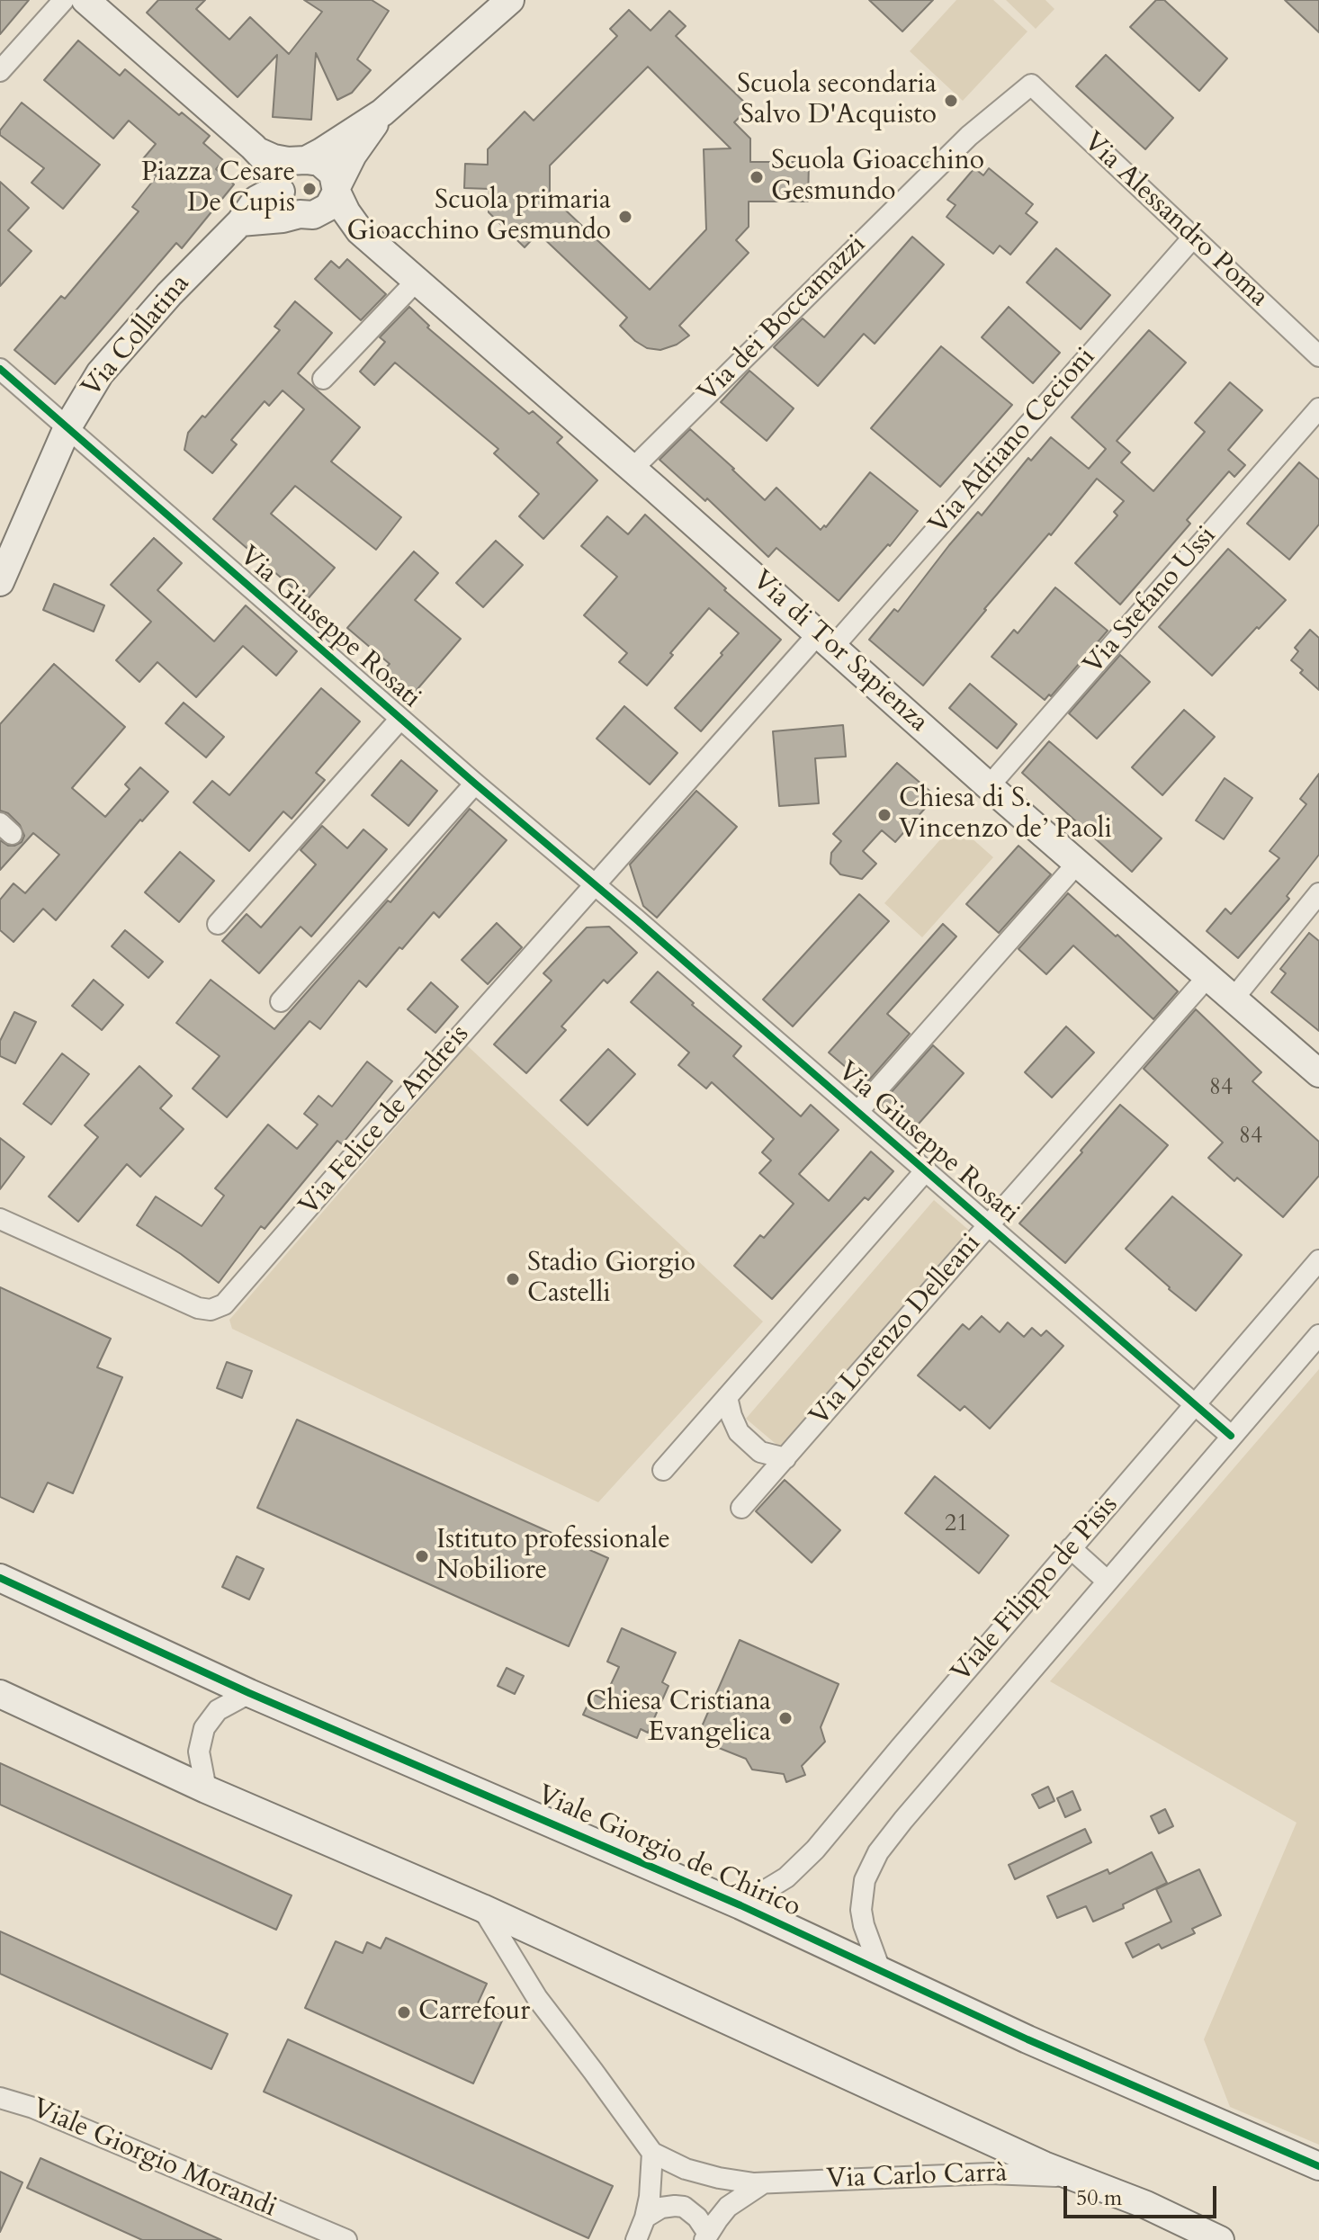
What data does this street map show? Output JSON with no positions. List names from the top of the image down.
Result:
{
  "streets": {
    "street": [
      "Via Alessandro Poma",
      "Via dei Boccamazzi",
      "Via Collatina",
      "Via Adriano Cecioni",
      "Via Stefano Ussi",
      "Via Giuseppe Rosati",
      "Via di Tor Sapienza",
      "Via Felice de Andreis",
      "Via Lorenzo Delleani",
      "Viale Filippo de Pisis",
      "Viale Giorgio de Chirico",
      "Viale Giorgio Morandi",
      "Via Carlo Carrà"
    ]
  },
  "crossings": [
    ["Via Alessandro Poma", "Via dei Boccamazzi"],
    ["Via Alessandro Poma", "Via Adriano Cecioni"],
    ["Via dei Boccamazzi", "Via di Tor Sapienza"],
    ["Via Collatina", "Via Giuseppe Rosati"],
    ["Via Adriano Cecioni", "Via di Tor Sapienza"],
    ["Via Adriano Cecioni", "Via Felice de Andreis"],
    ["Via Stefano Ussi", "Via di Tor Sapienza"],
    ["Via Giuseppe Rosati", "Via Felice de Andreis"],
    ["Via Giuseppe Rosati", "Via Lorenzo Delleani"],
    ["Via Giuseppe Rosati", "Viale Filippo de Pisis"],
    ["Via di Tor Sapienza", "Via Felice de Andreis"],
    ["Via di Tor Sapienza", "Via Lorenzo Delleani"],
    ["Viale Filippo de Pisis", "Viale Giorgio de Chirico"]
  ],
  "places": [
    "Scuola secondaria Salvo D'Acquisto",
    "Scuola Gioacchino Gesmundo",
    "Piazza Cesare De Cupis",
    "Scuola primaria Gioacchino Gesmundo",
    "Chiesa di S. Vincenzo de’ Paoli",
    "Stadio Giorgio Castelli",
    "Istituto professionale Nobiliore",
    "Chiesa Cristiana Evangelica",
    "Carrefour"
  ],
  "house_numbers": ["84", "84", "21"],
  "scale_bar": "50 m"
}
